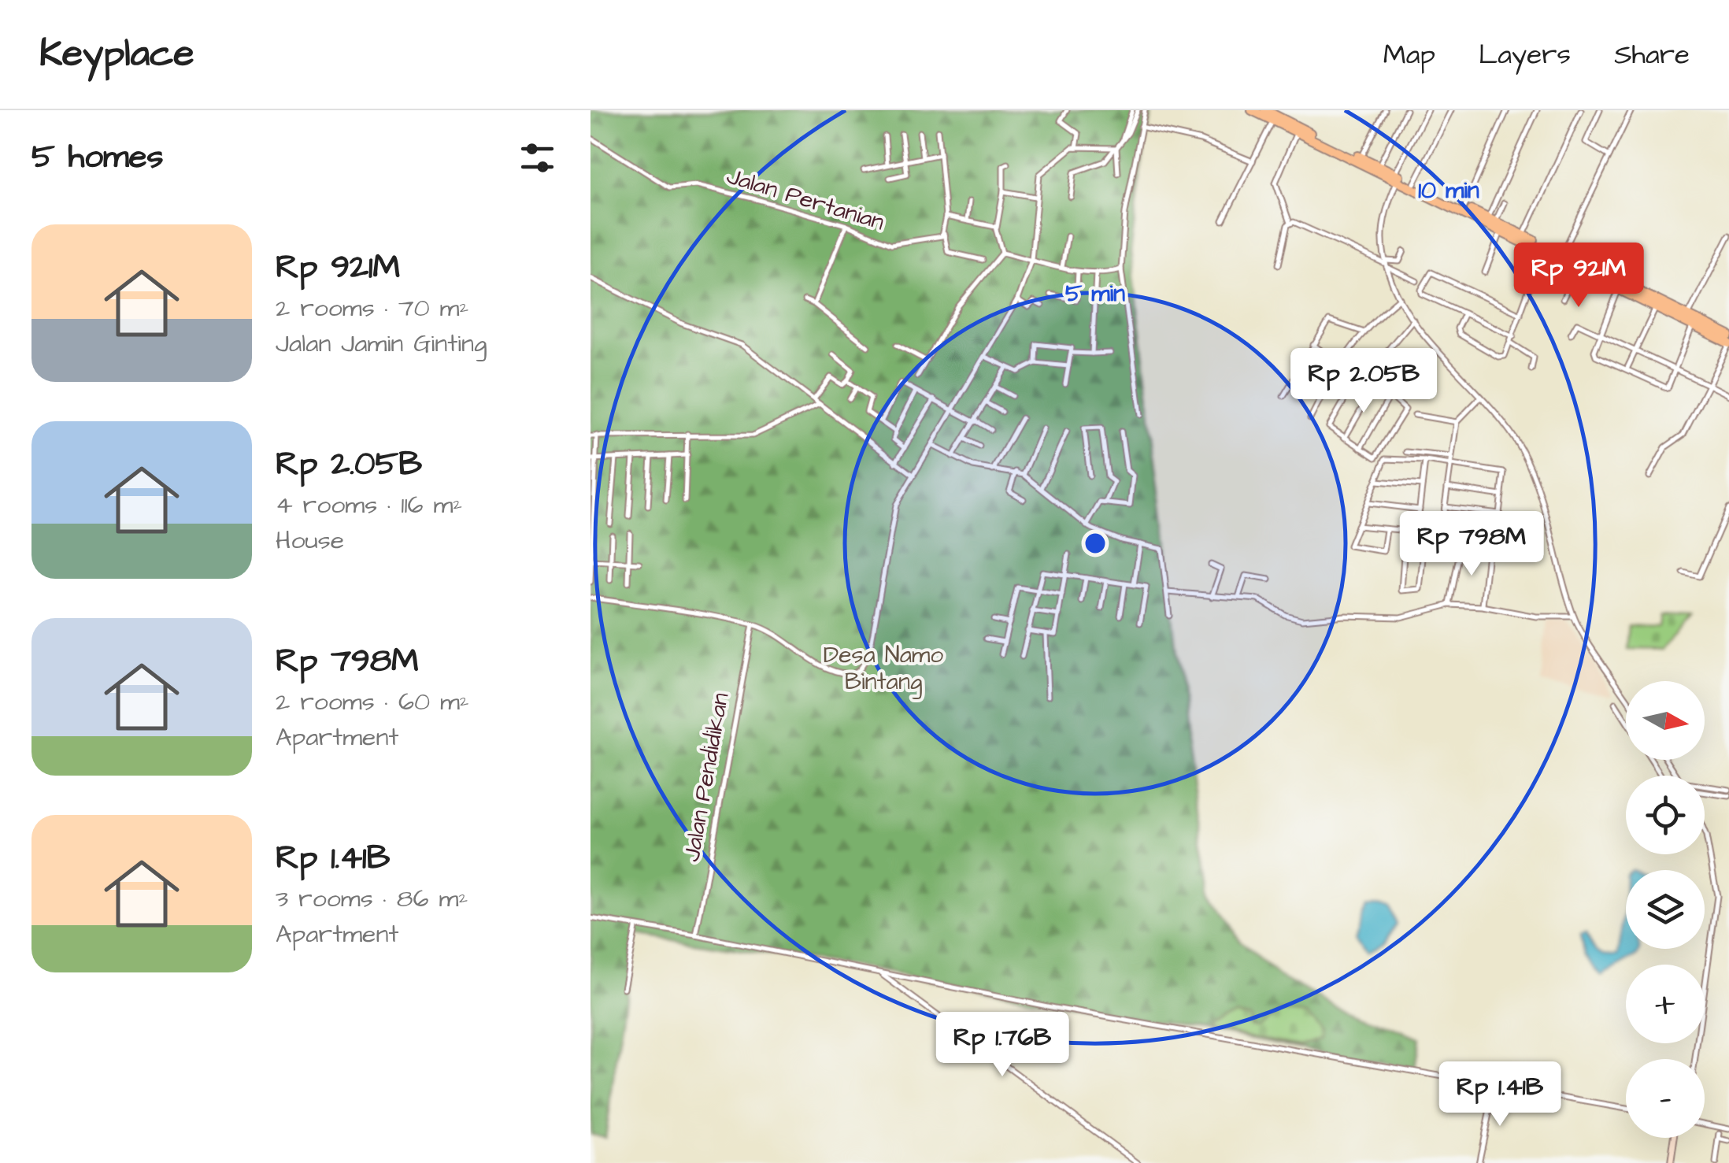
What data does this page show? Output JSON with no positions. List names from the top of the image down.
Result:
{
  "streets": {
    "street": ["Jalan Pertanian", "Jalan Pendidikan"]
  },
  "parks": ["Desa Namo Bintang"],
  "north": "right",
  "page": {
    "header": "Keyplace",
    "nav": ["Map", "Layers", "Share"],
    "heading": "5 homes",
    "list": [
      {
        "name": "Rp 921M",
        "note": "2 rooms · 70 m² · Jalan Jamin Ginting"
      },
      {
        "name": "Rp 2.05B",
        "note": "4 rooms · 116 m² · House"
      },
      {
        "name": "Rp 798M",
        "note": "2 rooms · 60 m² · Apartment"
      },
      {
        "name": "Rp 1.41B",
        "note": "3 rooms · 86 m² · Apartment"
      }
    ],
    "price": [
      "Rp 921M",
      "Rp 2.05B",
      "Rp 798M",
      "Rp 1.76B",
      "Rp 1.41B"
    ],
    "map_buttons": ["+", "−"]
  },
  "rings": ["10 min", "5 min"]
}
